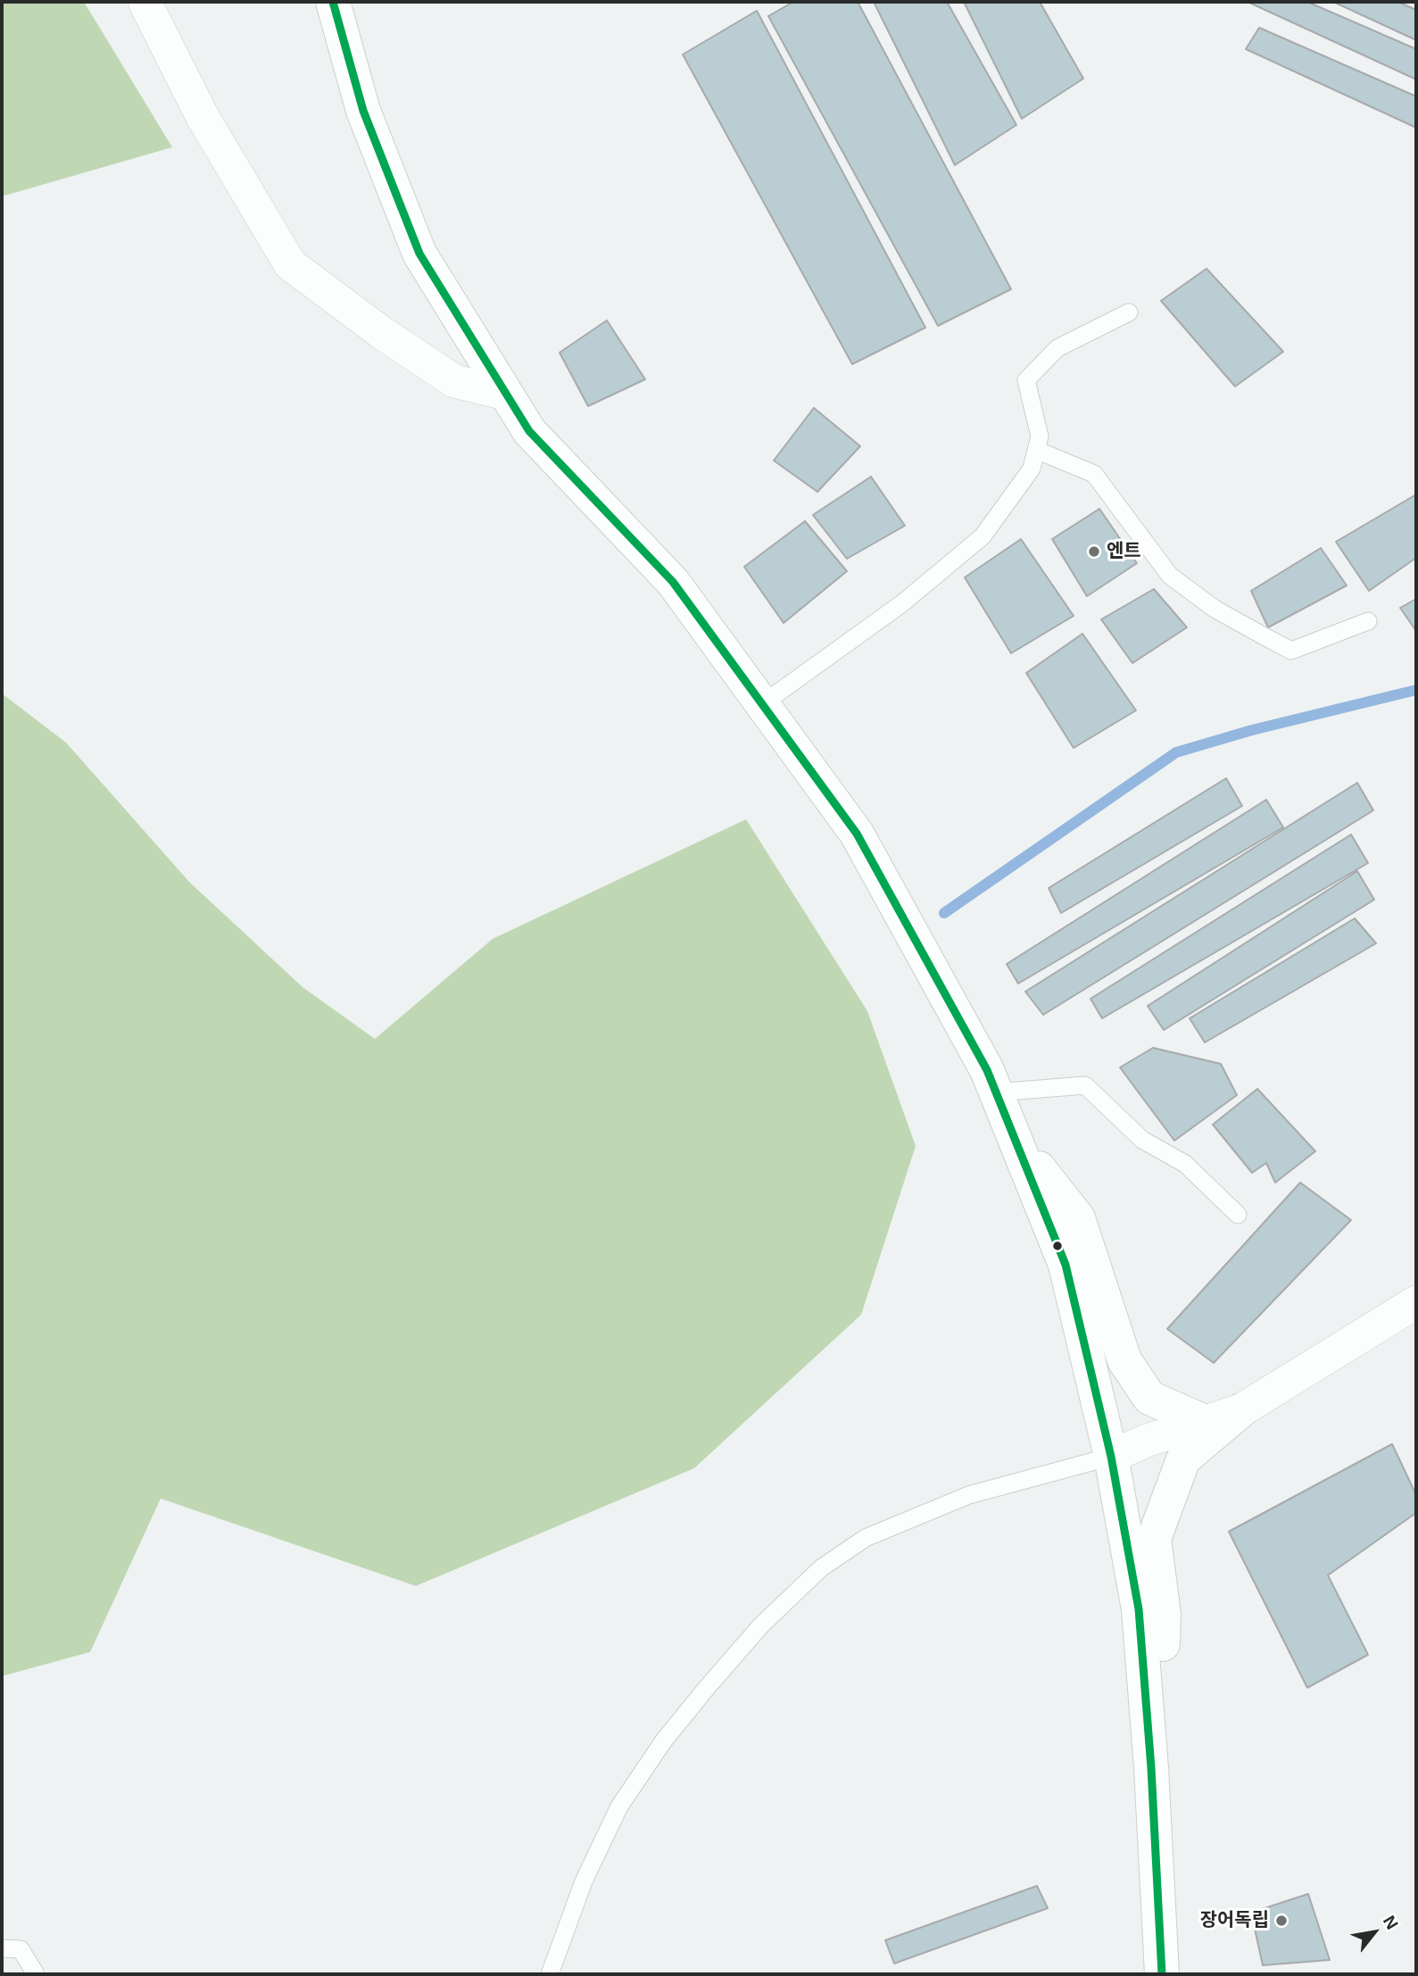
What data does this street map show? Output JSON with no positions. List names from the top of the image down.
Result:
{
  "places": ["엔트", "장어독립"],
  "north": "top right"
}
